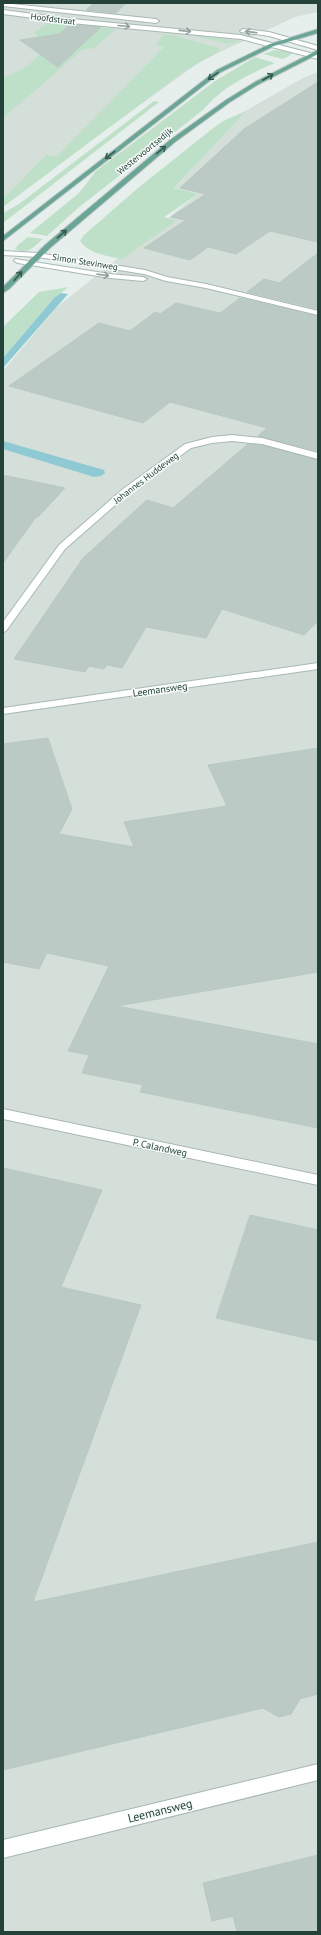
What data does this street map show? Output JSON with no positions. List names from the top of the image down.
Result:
{
  "streets": {
    "main road": ["Westervoortsedijk"],
    "street": [
      "Hoofdstraat",
      "Simon Stevinweg",
      "Johannes Huddeweg",
      "Leemansweg",
      "P. Calandweg"
    ]
  },
  "crossings": [
    ["Westervoortsedijk", "Simon Stevinweg"]
  ]
}
